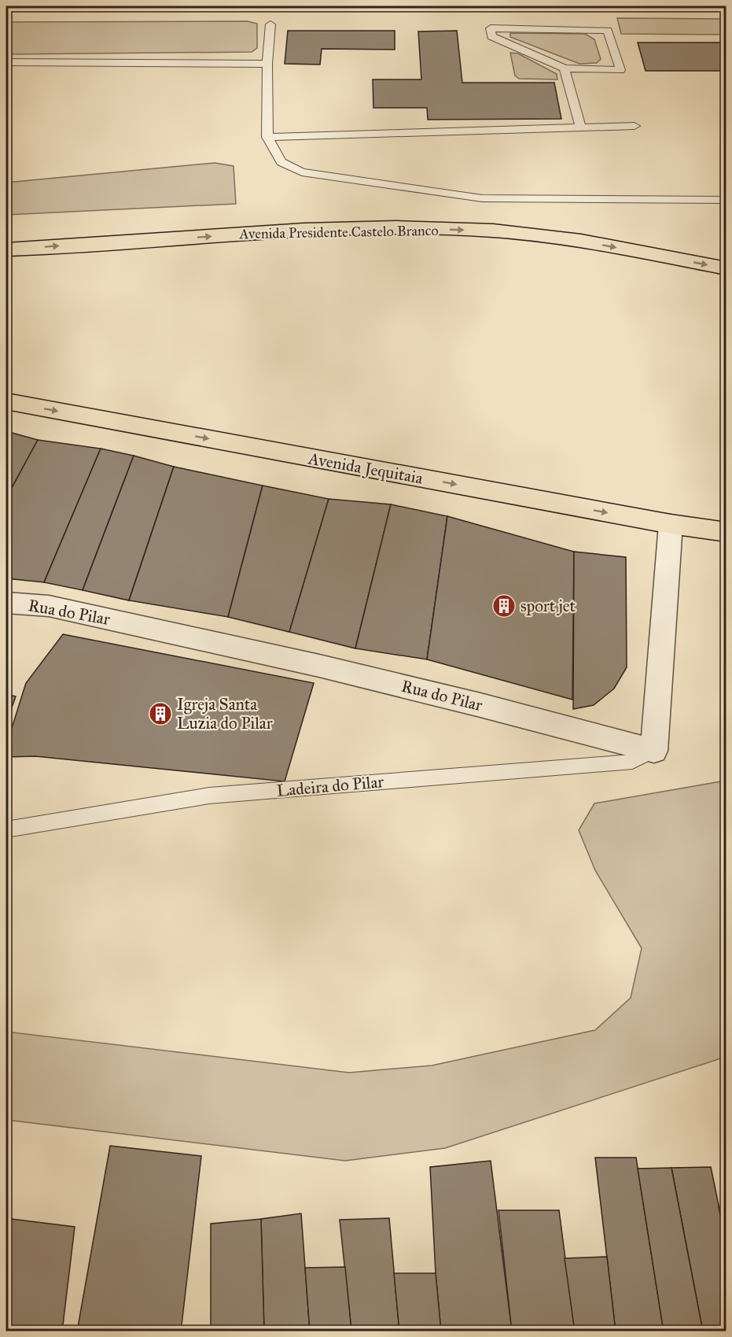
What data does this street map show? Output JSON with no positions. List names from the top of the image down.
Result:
{
  "streets": {
    "main road": ["Avenida Presidente Castelo Branco", "Avenida Jequitaia"],
    "street": ["Rua do Pilar"],
    "lane": ["Ladeira do Pilar"]
  },
  "crossings": [
    ["Rua do Pilar", "Ladeira do Pilar"]
  ],
  "one_way": ["Avenida Presidente Castelo Branco", "Avenida Jequitaia"],
  "places": {
    "building": ["sport jet", "Igreja Santa Luzia do Pilar"]
  }
}
